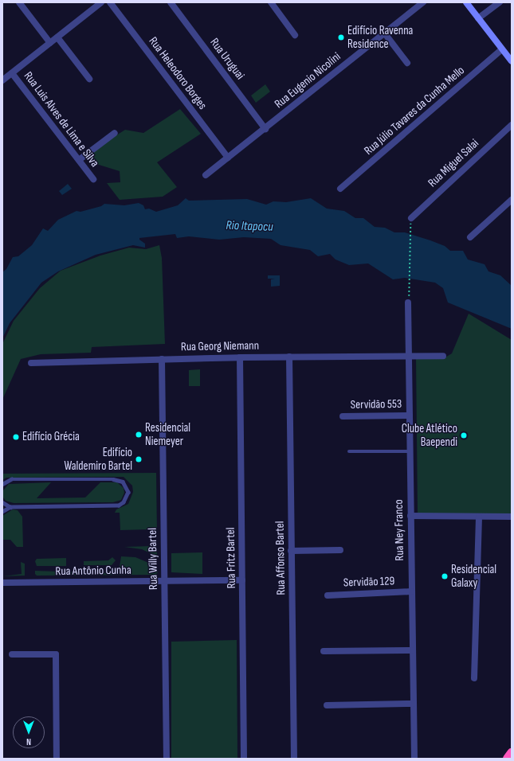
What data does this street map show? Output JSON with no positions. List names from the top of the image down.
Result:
{
  "streets": {
    "street": [
      "Rua Uruguai",
      "Rua Heleodoro Borges",
      "Rua Eugenio Nicolini",
      "Rua Júlio Tavares da Cunha Mello",
      "Rua Luis Alves de Lima e Silva",
      "Rua Miguel Salai",
      "Rua Georg Niemann",
      "Servidão 553",
      "Rua Ney Franco",
      "Rua Fritz Bartel",
      "Rua Affonso Bartel",
      "Rua Willy Bartel",
      "Rua Antônio Cunha",
      "Servidão 129"
    ]
  },
  "crossings": [
    ["Rua Uruguai", "Rua Eugenio Nicolini"],
    ["Rua Heleodoro Borges", "Rua Eugenio Nicolini"],
    ["Rua Georg Niemann", "Rua Ney Franco"],
    ["Rua Georg Niemann", "Rua Fritz Bartel"],
    ["Rua Georg Niemann", "Rua Affonso Bartel"],
    ["Rua Georg Niemann", "Rua Willy Bartel"],
    ["Servidão 553", "Rua Ney Franco"],
    ["Rua Ney Franco", "Servidão 129"],
    ["Rua Fritz Bartel", "Rua Antônio Cunha"],
    ["Rua Willy Bartel", "Rua Antônio Cunha"]
  ],
  "water": ["Rio Itapocu"],
  "places": [
    "Edifício Ravenna Residence",
    "Residencial Niemeyer",
    "Clube Atlético Baependi",
    "Edifício Grécia",
    "Edifício Waldemiro Bartel",
    "Residencial Galaxy"
  ],
  "north": "bottom"
}
